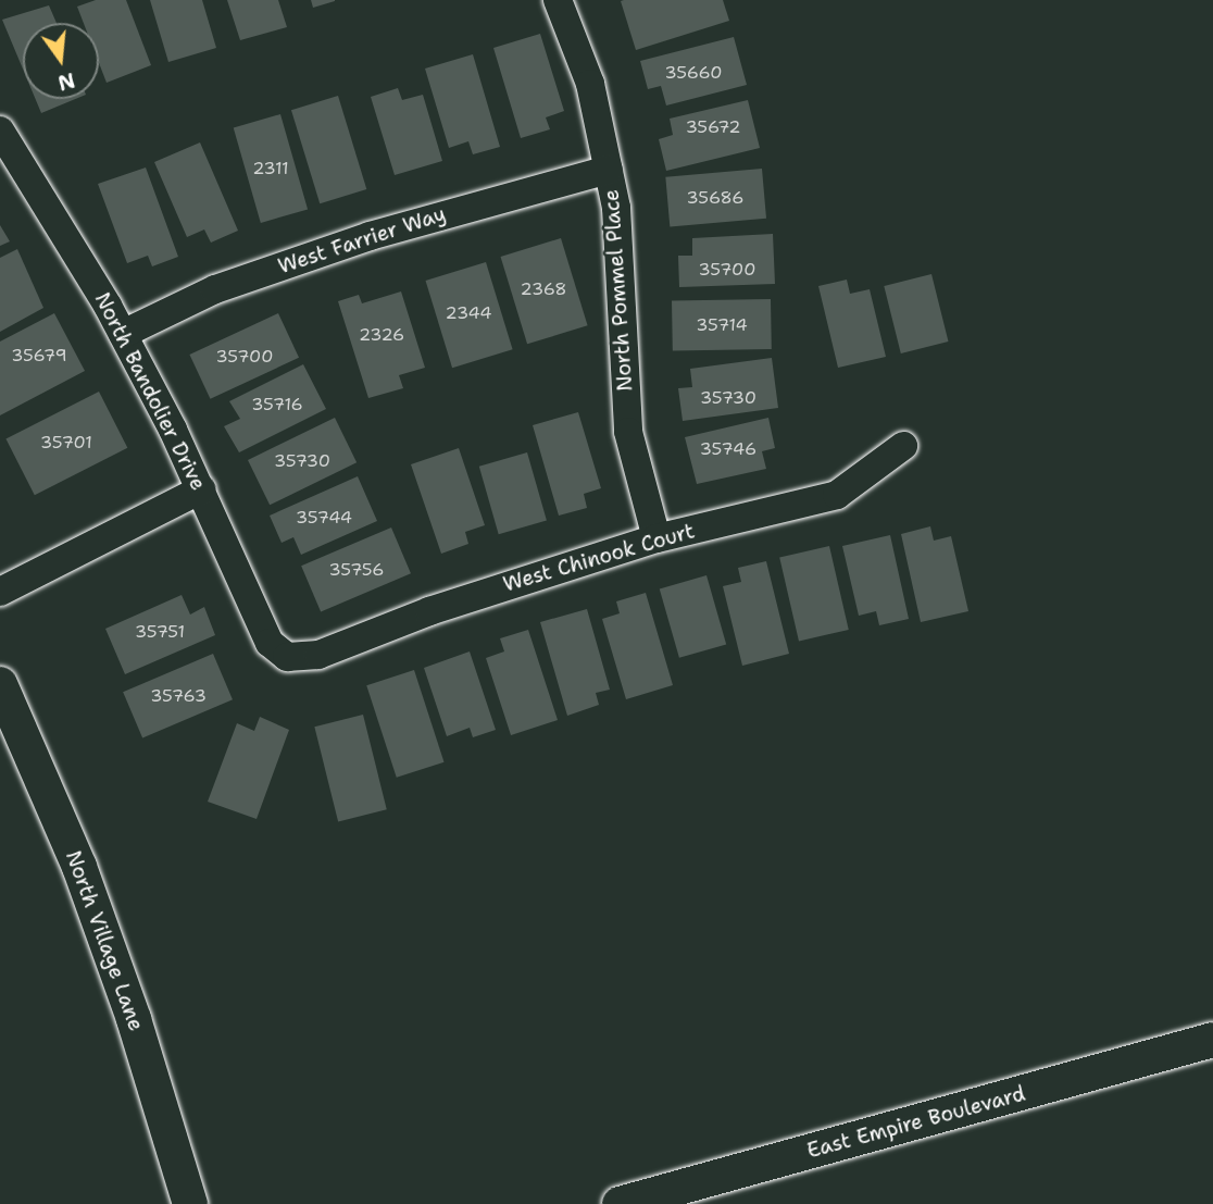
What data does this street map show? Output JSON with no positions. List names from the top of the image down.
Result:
{
  "streets": {
    "street": [
      "West Farrier Way",
      "North Pommel Place",
      "North Bandolier Drive",
      "West Chinook Court",
      "North Village Lane",
      "East Empire Boulevard"
    ]
  },
  "crossings": [
    ["West Farrier Way", "North Pommel Place"],
    ["West Farrier Way", "North Bandolier Drive"],
    ["North Pommel Place", "West Chinook Court"],
    ["North Bandolier Drive", "West Chinook Court"]
  ],
  "house_numbers": [
    "35660",
    "35672",
    "2311",
    "35686",
    "35700",
    "2368",
    "2344",
    "35714",
    "2326",
    "35679",
    "35700",
    "35730",
    "35716",
    "35701",
    "35746",
    "35730",
    "35744",
    "35756",
    "35751",
    "35763"
  ],
  "north": "bottom"
}
